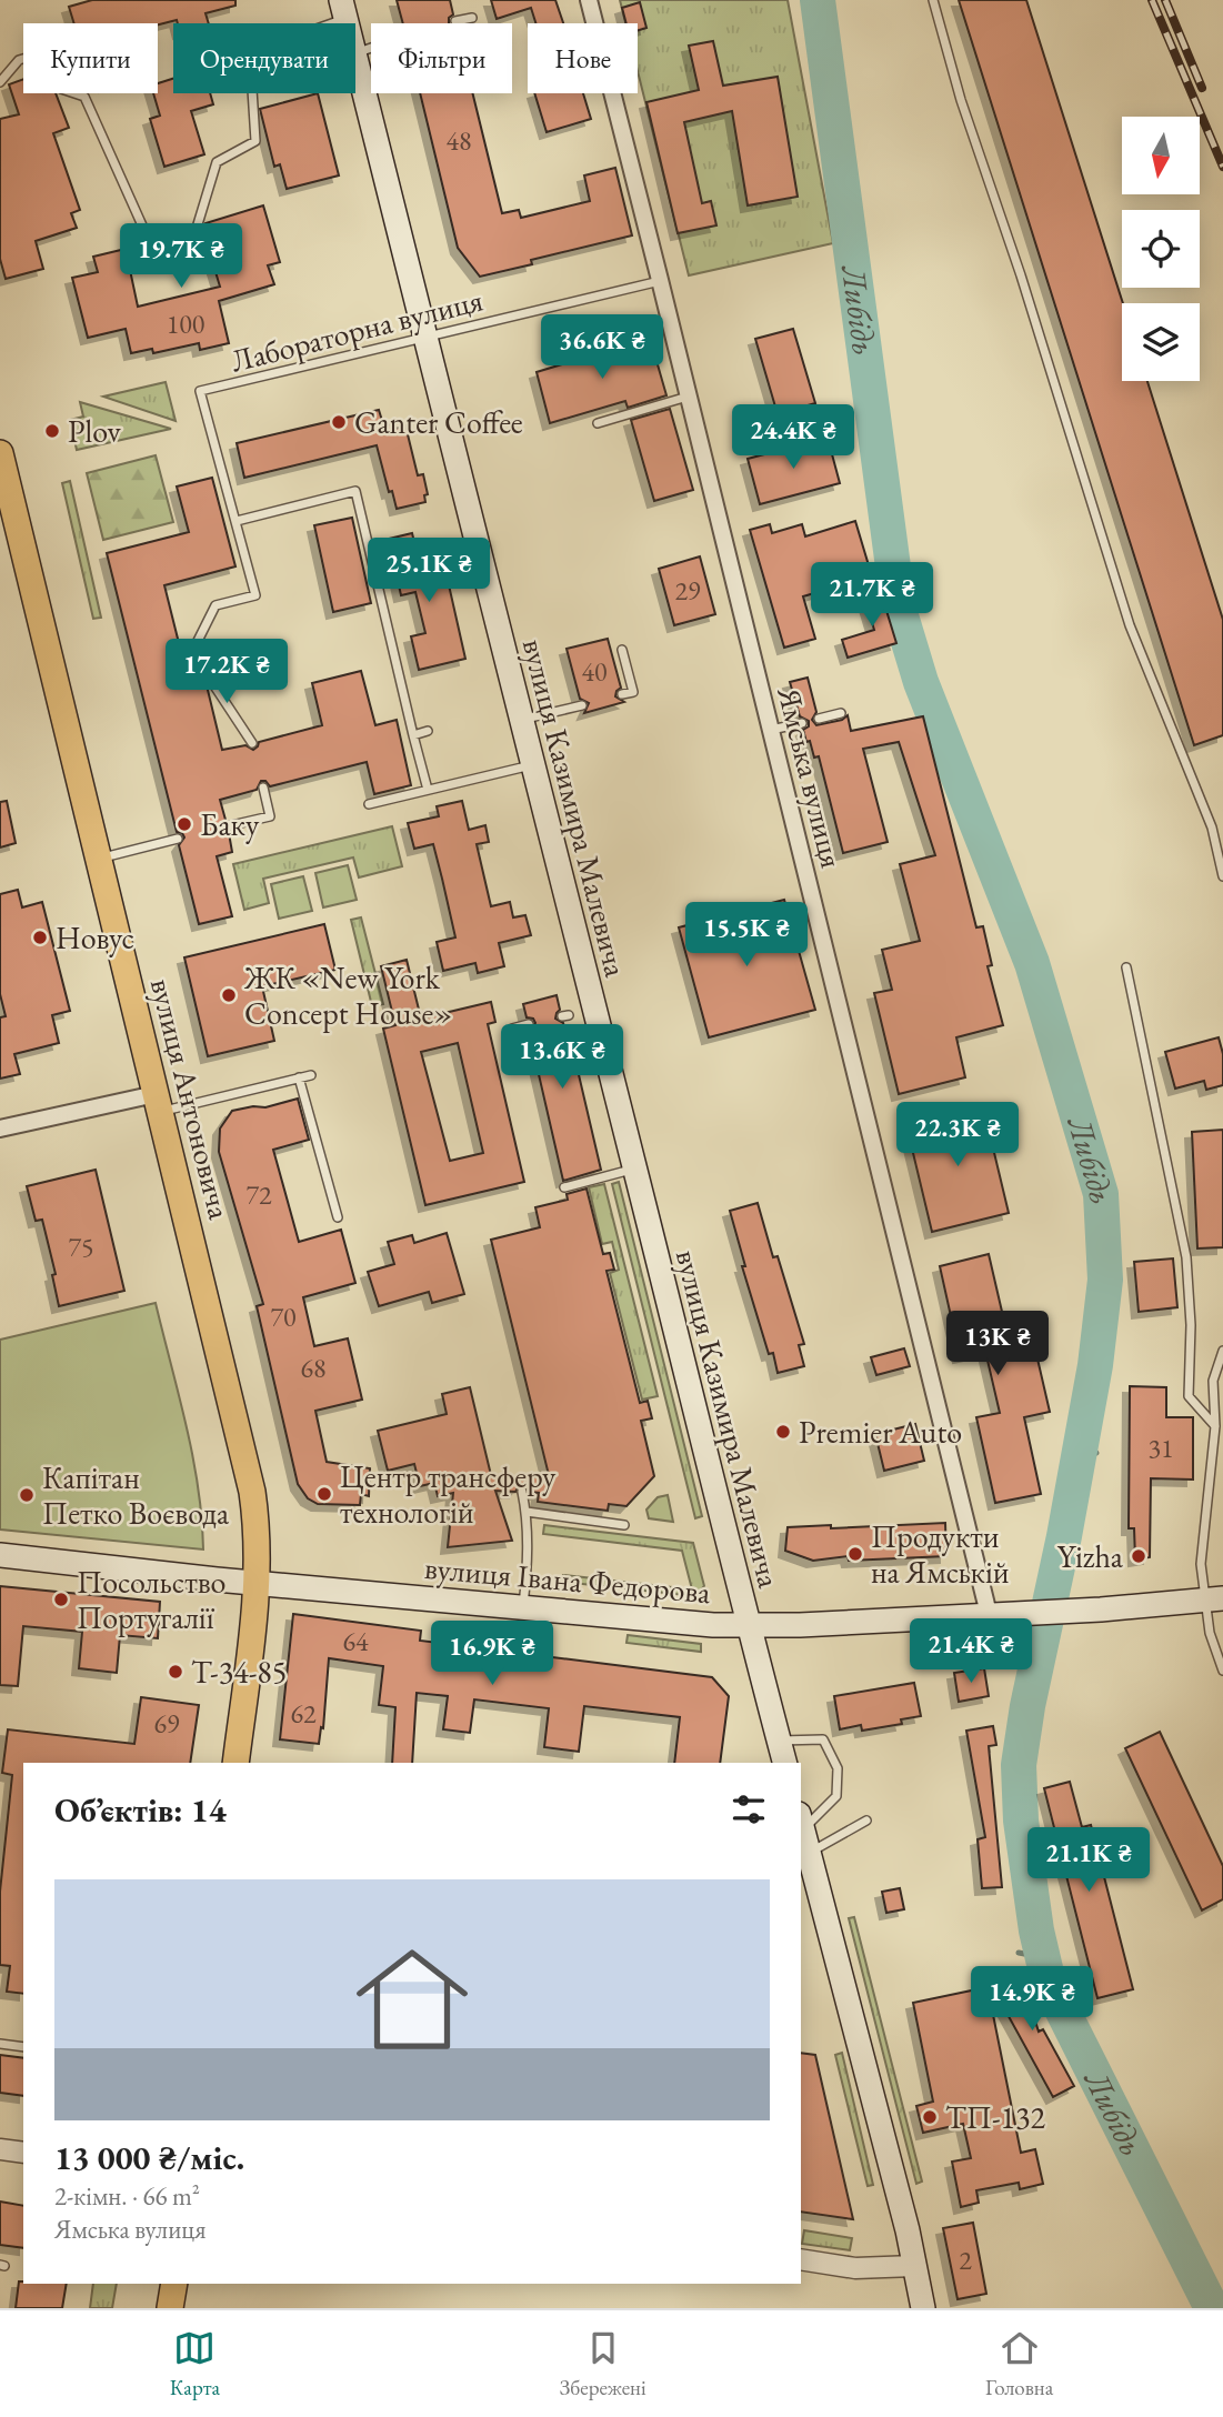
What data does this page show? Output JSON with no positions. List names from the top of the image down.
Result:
{
  "streets": {
    "main road": ["вулиця Казимира Малевича", "вулиця Антоновича", "вулиця Івана Федорова"],
    "street": ["Ямська вулиця"],
    "lane": ["Лабораторна вулиця"]
  },
  "crossings": [
    ["Лабораторна вулиця", "Ямська вулиця"],
    ["Лабораторна вулиця", "вулиця Казимира Малевича"],
    ["Ямська вулиця", "вулиця Івана Федорова"],
    ["вулиця Казимира Малевича", "вулиця Івана Федорова"],
    ["вулиця Антоновича", "вулиця Івана Федорова"]
  ],
  "water": ["Либідь"],
  "places": [
    "Ganter Coffee",
    "Plov",
    "Баку",
    "Новус",
    "ЖК «New York Concept House»",
    "Premier Auto",
    "Центр трансферу технологій",
    "Капітан Петко Воєвода",
    "Продукти на Ямській",
    "Yizha",
    "Посольство Португалії",
    "Т-34-85",
    "ТП-132"
  ],
  "house_numbers": [
    "48",
    "100",
    "29",
    "40",
    "72",
    "75",
    "70",
    "68",
    "31",
    "64",
    "62",
    "69",
    "2"
  ],
  "north": "bottom",
  "page": {
    "chip": [
      "Купити",
      "Орендувати",
      "Фільтри",
      "Нове"
    ],
    "price": [
      "19.7K ₴",
      "36.6K ₴",
      "24.4K ₴",
      "25.1K ₴",
      "21.7K ₴",
      "17.2K ₴",
      "15.5K ₴",
      "13.6K ₴",
      "22.3K ₴",
      "13K ₴",
      "21.4K ₴",
      "16.9K ₴",
      "21.1K ₴",
      "14.9K ₴"
    ],
    "heading": "Об’єктів: 14",
    "list": [
      {
        "name": "13 000 ₴/міс.",
        "note": "2-кімн. · 66 m² · Ямська вулиця"
      }
    ],
    "tabs": ["Карта", "Збережені", "Головна"]
  }
}
